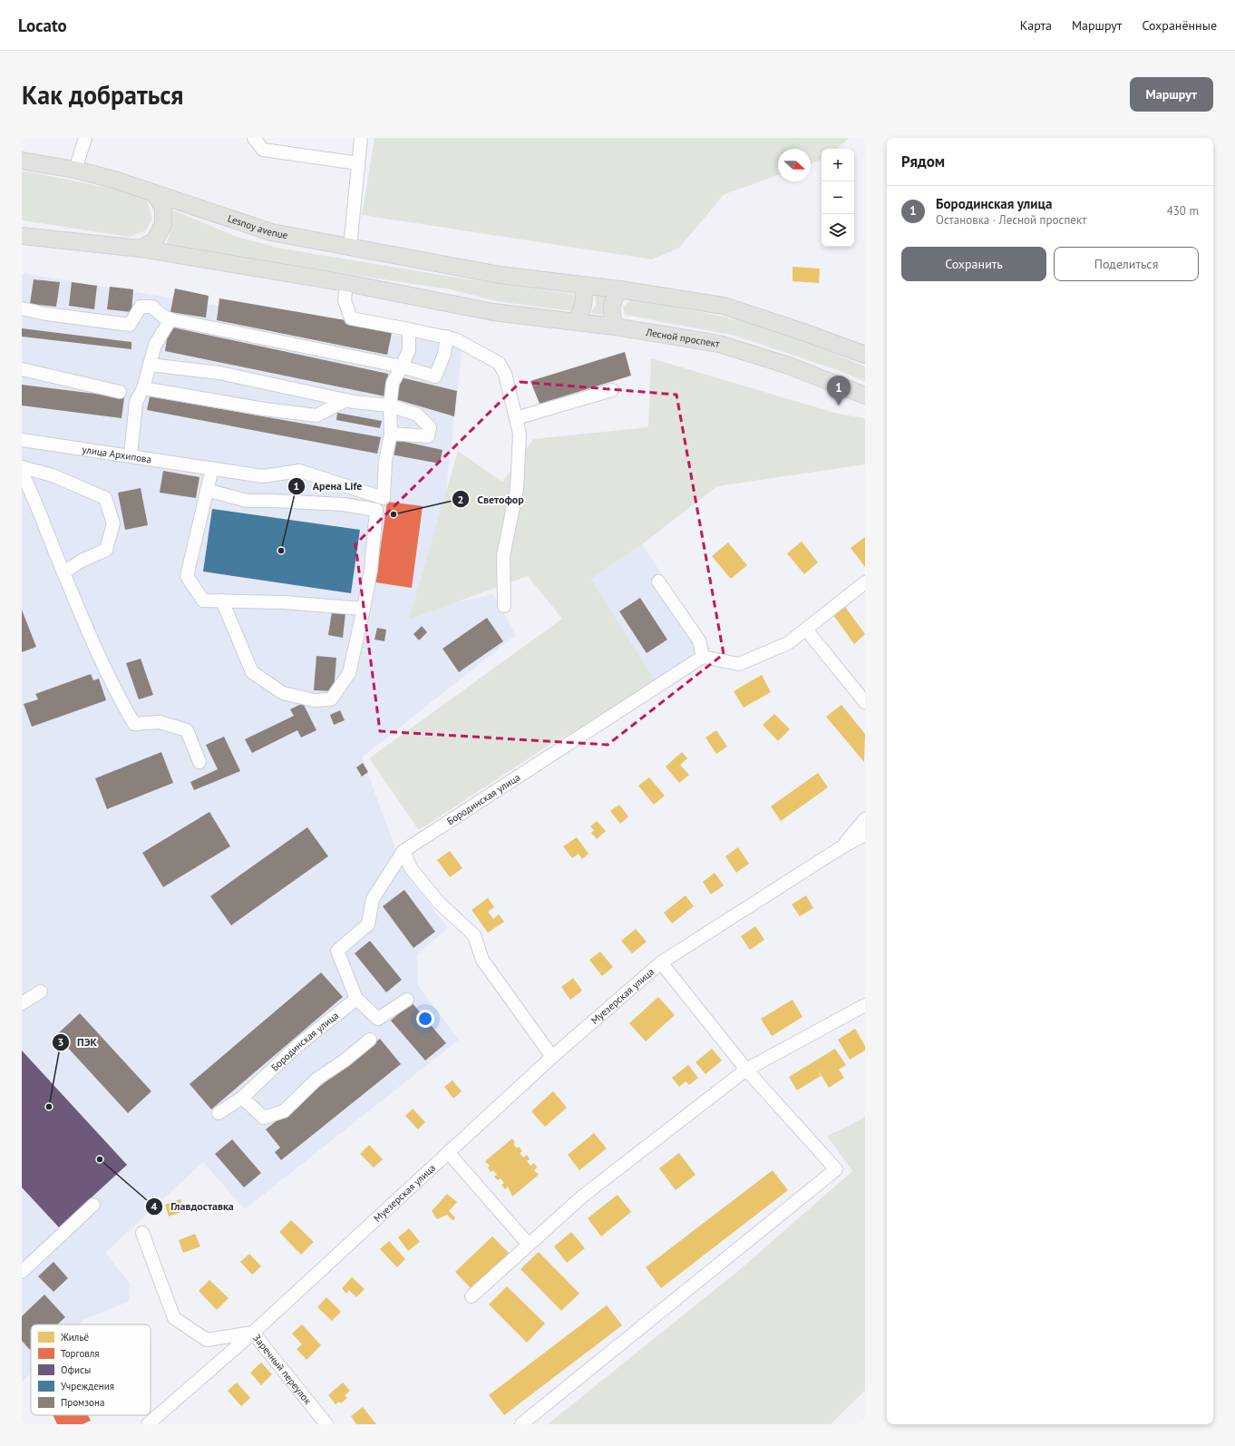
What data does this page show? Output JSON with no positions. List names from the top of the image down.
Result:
{
  "streets": {
    "main road": ["Lesnoy avenue", "Лесной проспект"],
    "street": [
      "улица Архипова",
      "Бородинская улица",
      "Муезерская улица",
      "Заречный переулок"
    ]
  },
  "crossings": [
    ["Муезерская улица", "Заречный переулок"]
  ],
  "places": [
    "Светофор",
    "Арена Life",
    "ПЭК",
    "Главдоставка"
  ],
  "legend": [
    "Жильё",
    "Торговля",
    "Офисы",
    "Учреждения",
    "Промзона"
  ],
  "north": "right",
  "page": {
    "header": "Locato",
    "nav": ["Карта", "Маршрут", "Сохранённые"],
    "buttons": [
      "Маршрут",
      ["Сохранить", "Поделиться"]
    ],
    "title": "Как добраться",
    "heading": "Рядом",
    "map_buttons": ["+", "−"],
    "list": [
      {
        "mark": "1",
        "name": "Бородинская улица",
        "note": "Остановка · Лесной проспект",
        "value": "430 m"
      }
    ],
    "pins": "1"
  }
}
